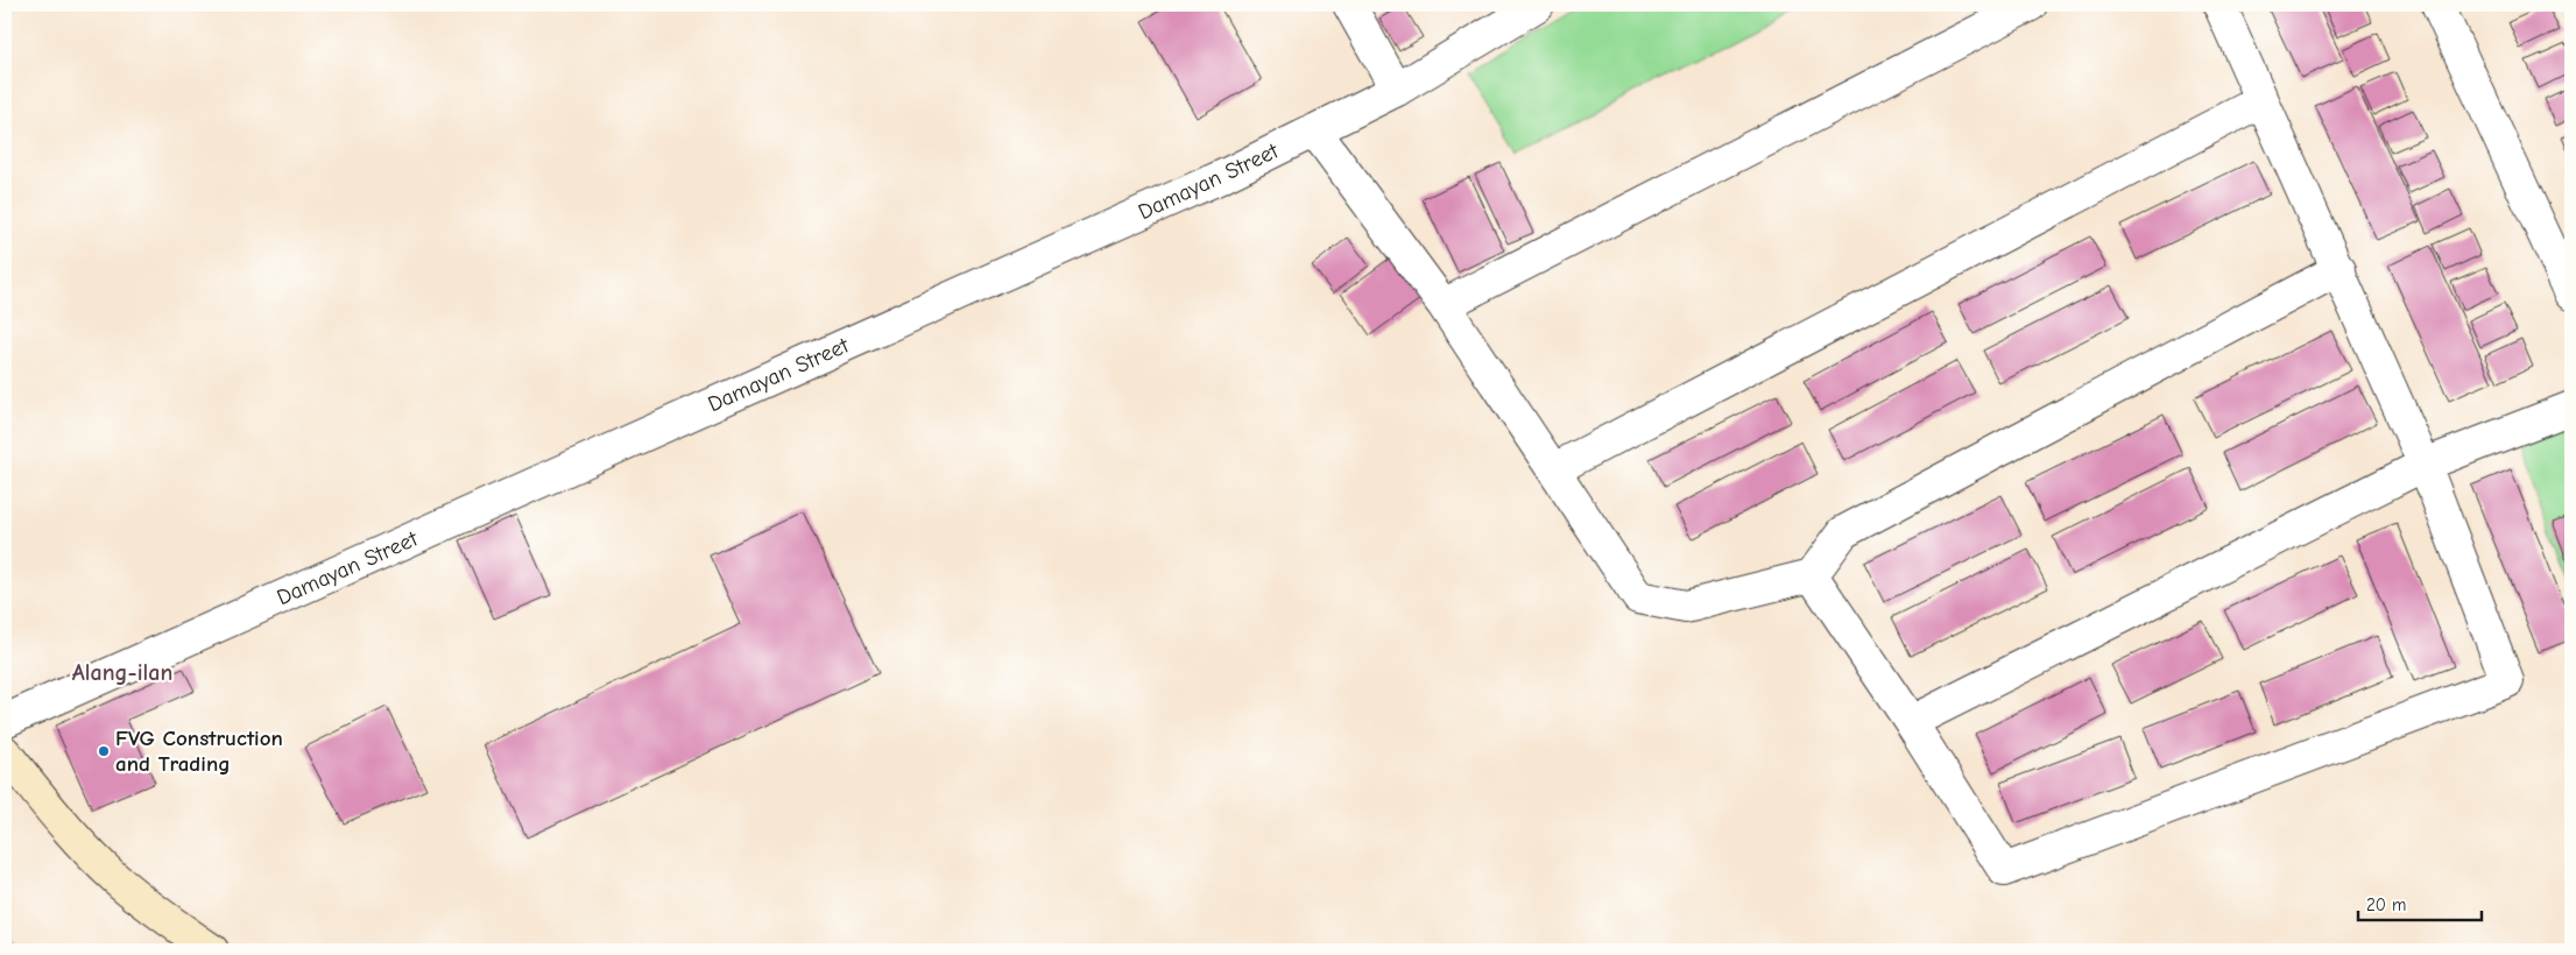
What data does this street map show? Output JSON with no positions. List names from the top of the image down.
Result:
{
  "streets": {
    "street": ["Damayan Street"]
  },
  "districts": ["Alang-ilan"],
  "places": ["FVG Construction and Trading"],
  "scale_bar": "20 m"
}
